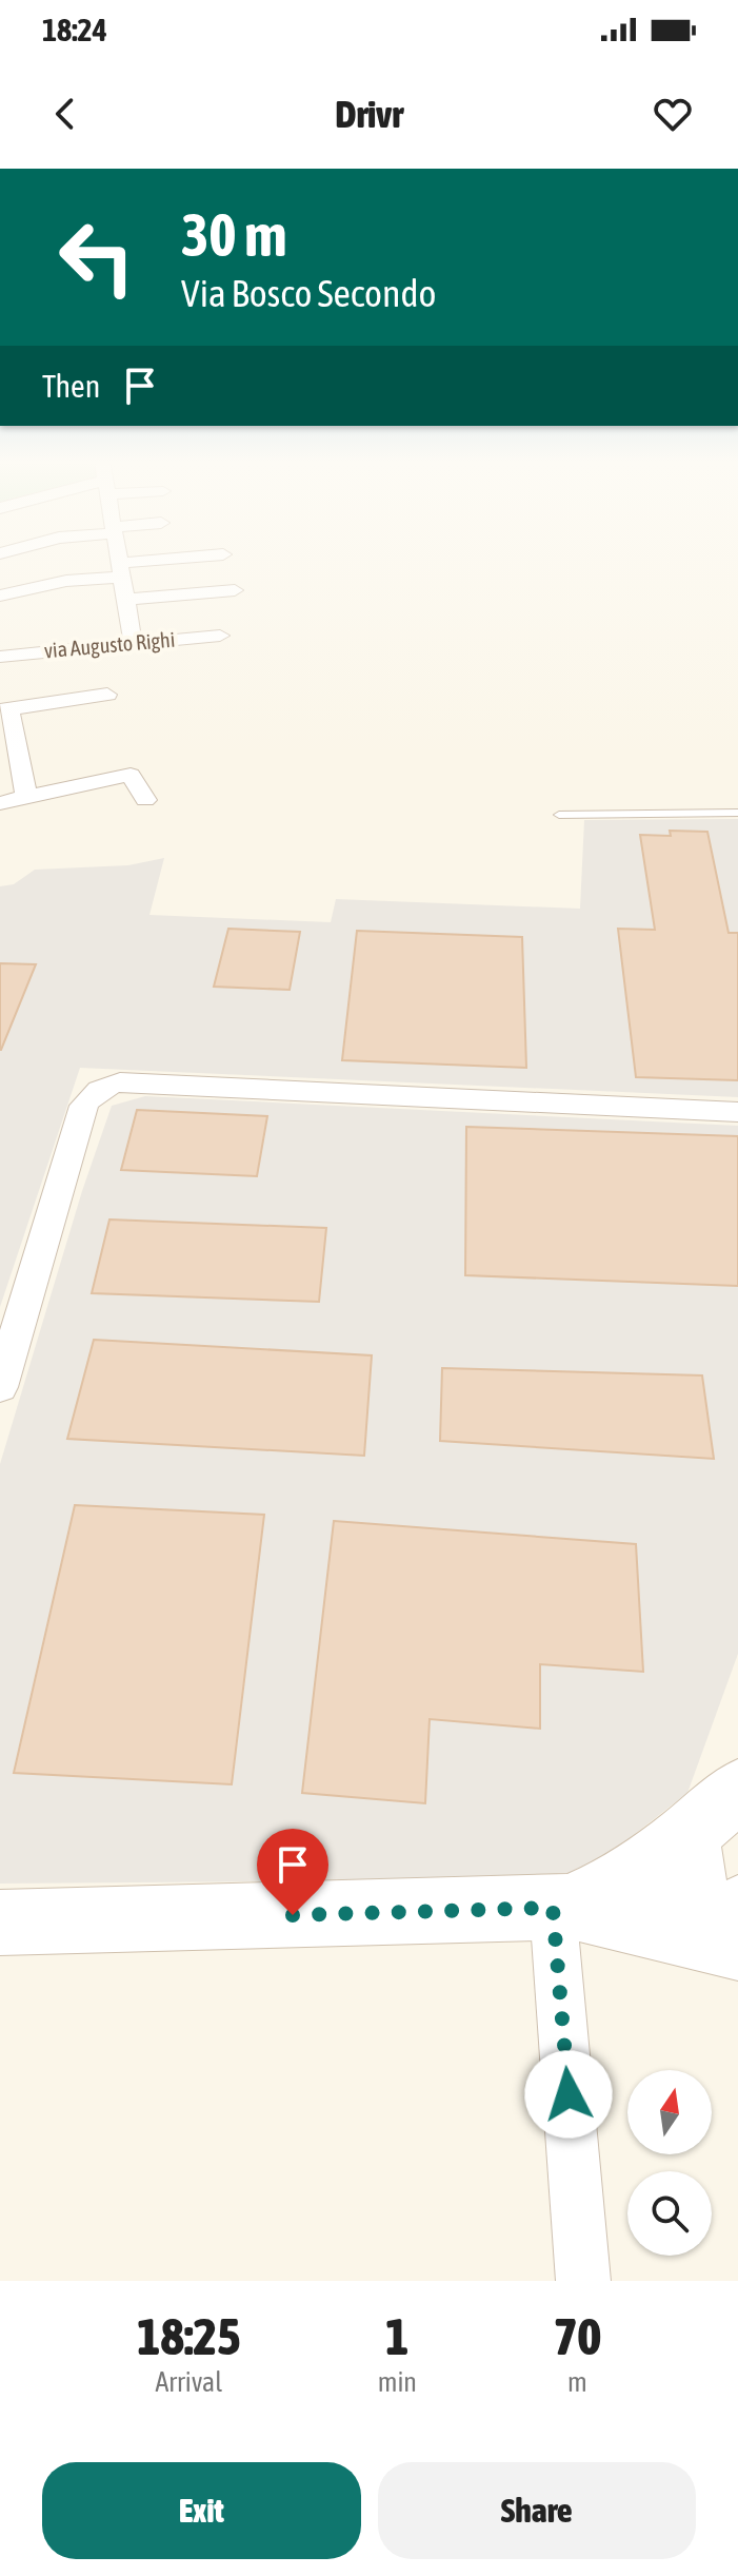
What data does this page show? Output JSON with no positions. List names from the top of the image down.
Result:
{
  "streets": {
    "street": ["via Augusto Righi"]
  },
  "north": "top",
  "page": {
    "status": "18:24",
    "header": "Drivr",
    "turn": ["30 m", "Via Bosco Secondo"],
    "then": "Then",
    "eta": [
      "18:25",
      "Arrival",
      "1",
      "min",
      "70",
      "m"
    ],
    "buttons": ["Exit", "Share"]
  }
}
